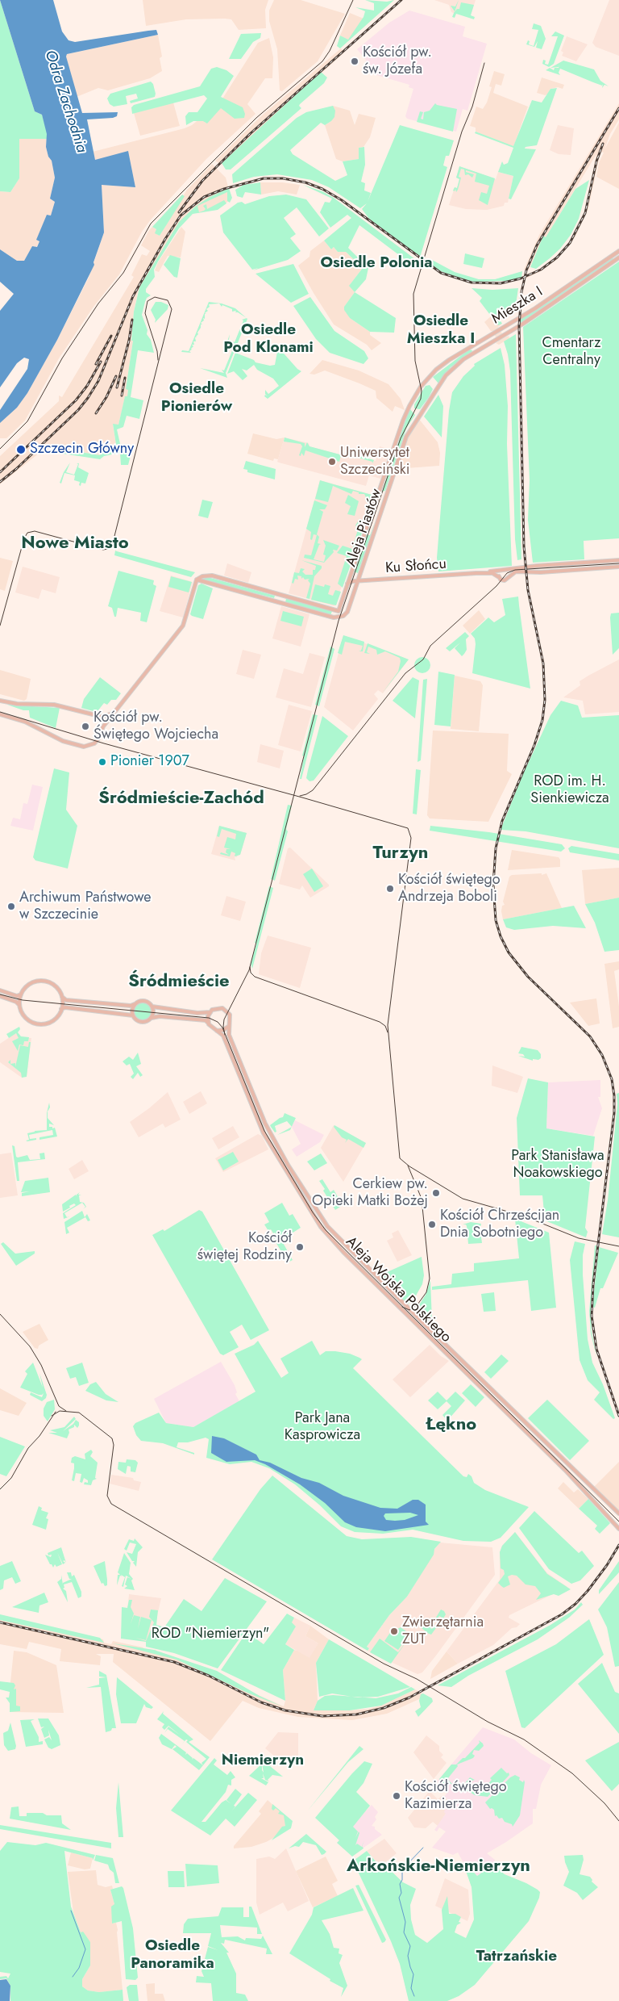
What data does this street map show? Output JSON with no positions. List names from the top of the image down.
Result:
{
  "streets": {
    "main road": [
      "Mieszka I",
      "Aleja Piastów",
      "Ku Słońcu",
      "Aleja Wojska Polskiego"
    ]
  },
  "crossings": [
    ["Mieszka I", "Aleja Piastów"],
    ["Aleja Piastów", "Ku Słońcu"]
  ],
  "districts": [
    "Osiedle Polonia",
    "Osiedle Mieszka I",
    "Osiedle Pod Klonami",
    "Osiedle Pionierów",
    "Nowe Miasto",
    "Śródmieście-Zachód",
    "Turzyn",
    "Śródmieście",
    "Łękno",
    "Niemierzyn",
    "Arkońskie-Niemierzyn",
    "Osiedle Panoramika",
    "Tatrzańskie"
  ],
  "water": ["Odra Zachodnia"],
  "parks": [
    "Cmentarz Centralny",
    "ROD im. H. Sienkiewicza",
    "Park Stanisława Noakowskiego",
    "Park Jana Kasprowicza",
    "ROD \"Niemierzyn\""
  ],
  "places": [
    "Kościół pw. św. Józefa",
    "Szczecin Główny",
    "Uniwersytet Szczeciński",
    "Kościół pw. Świętego Wojciecha",
    "Pionier 1907",
    "Kościół świętego Andrzeja Boboli",
    "Archiwum Państwowe w Szczecinie",
    "Cerkiew pw. Opieki Matki Bożej",
    "Kościół Chrześcijan Dnia Sobotniego",
    "Kościół świętej Rodziny",
    "Zwierzętarnia ZUT",
    "Kościół świętego Kazimierza"
  ]
}
